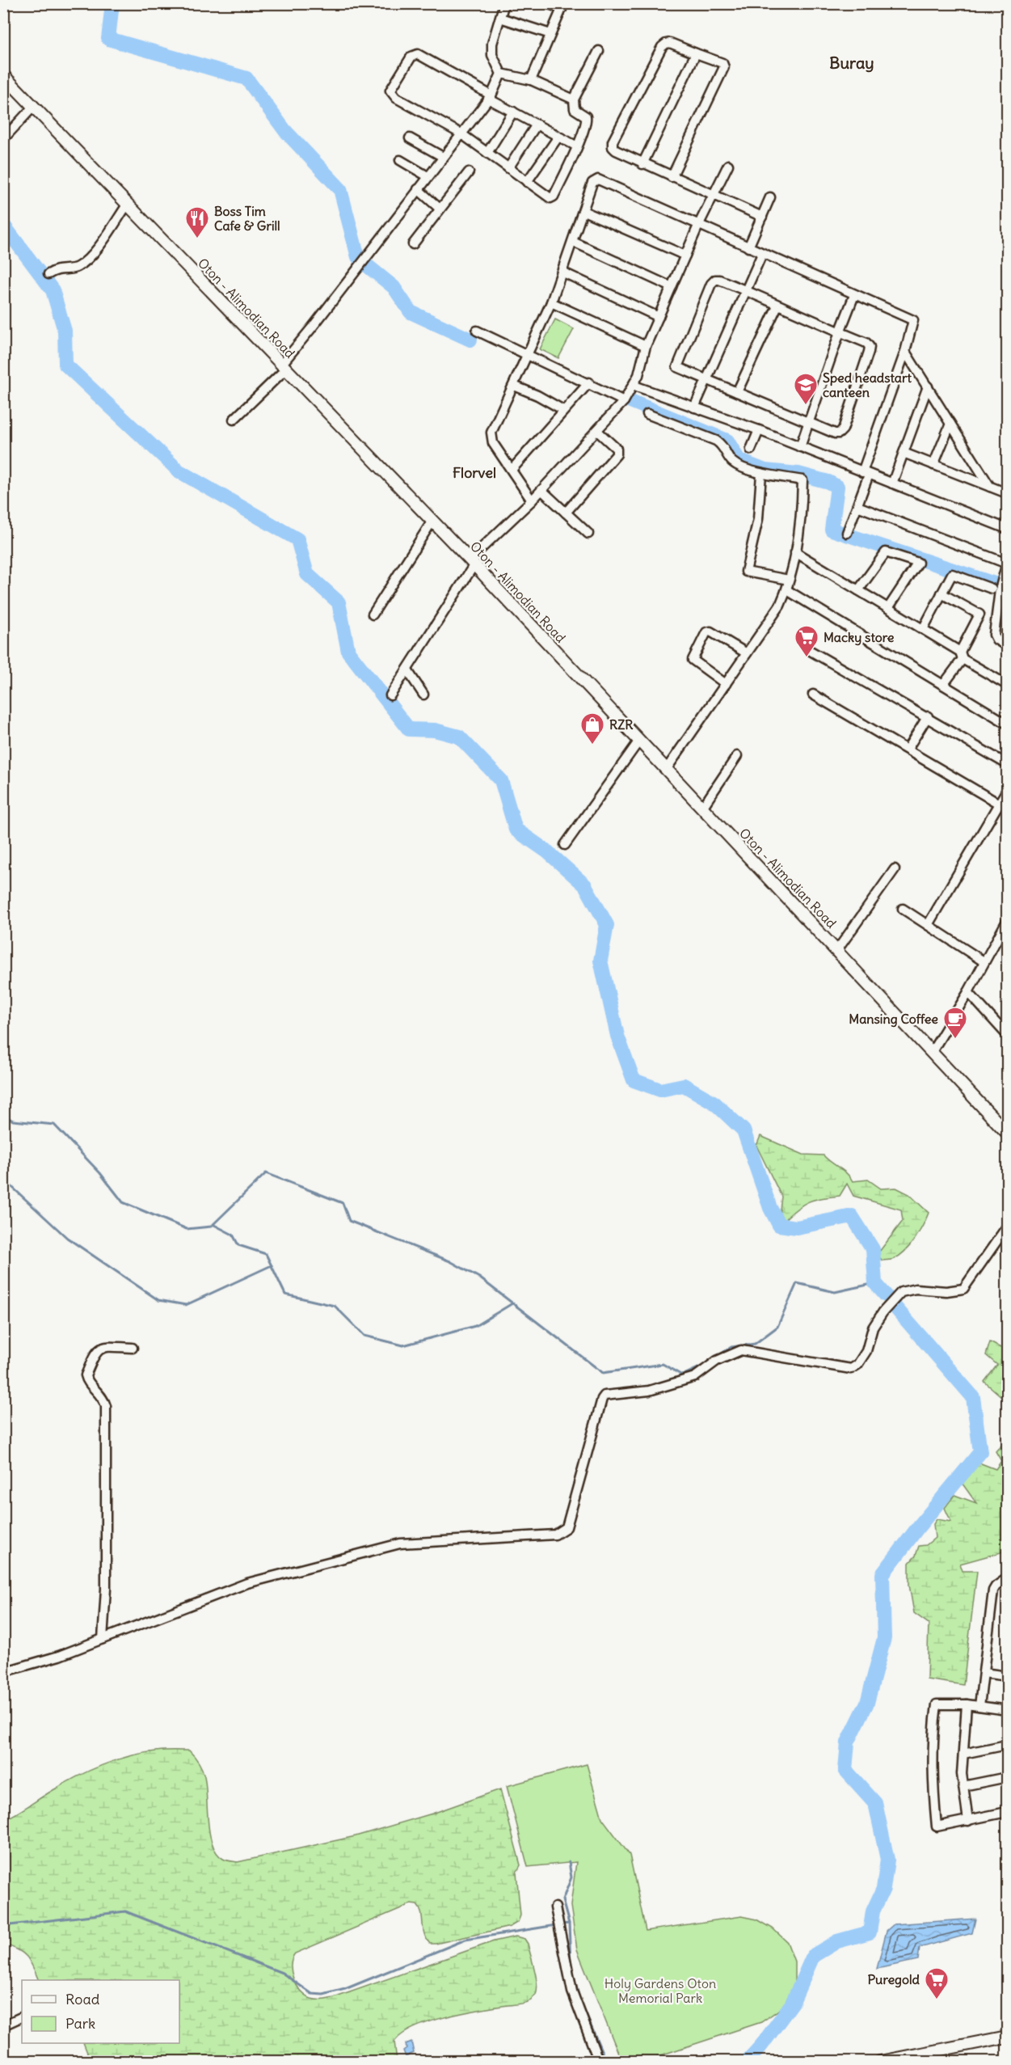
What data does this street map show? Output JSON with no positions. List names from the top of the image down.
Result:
{
  "streets": {
    "main road": ["Oton - Alimodian Road"]
  },
  "districts": ["Buray", "Florvel"],
  "parks": ["Holy Gardens Oton Memorial Park"],
  "places": {
    "restaurant": ["Boss Tim Cafe & Grill"],
    "school or university": ["Sped headstart canteen"],
    "supermarket": ["Macky store", "Puregold"],
    "shop": ["RZR"],
    "cafe": ["Mansing Coffee"]
  },
  "legend": ["Road", "Park"]
}
